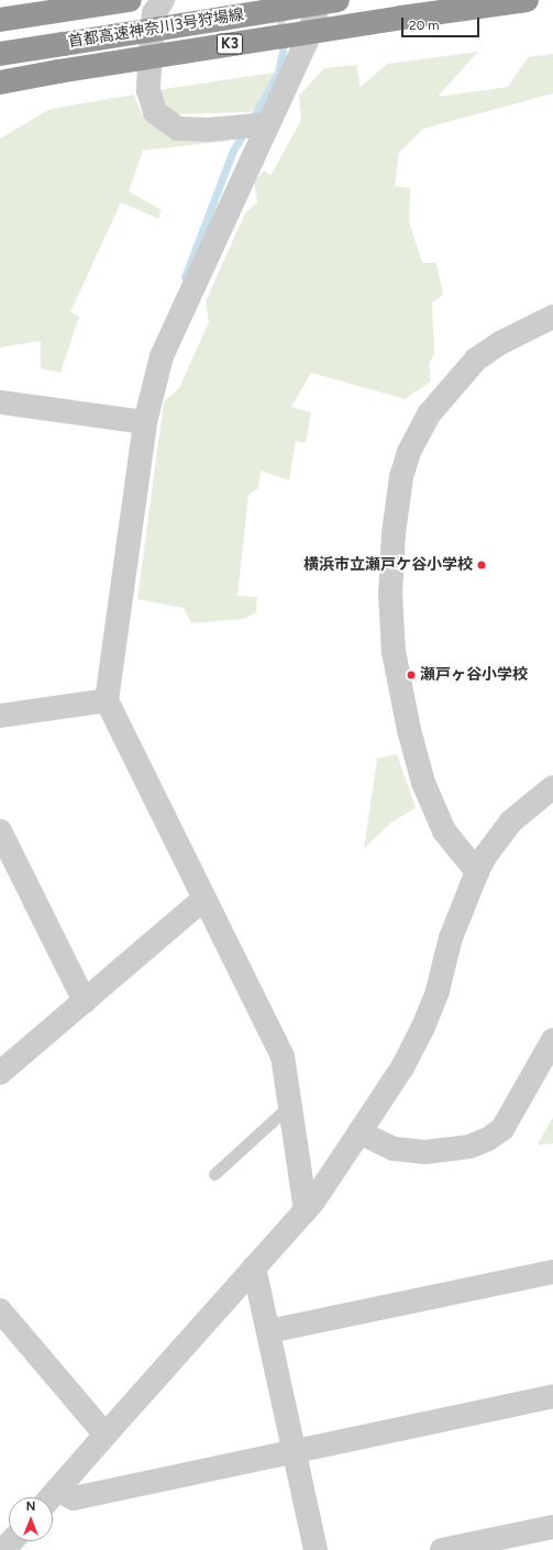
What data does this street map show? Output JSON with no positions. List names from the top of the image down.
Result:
{
  "streets": {
    "highway": ["首都高速神奈川3号狩場線", "K3"]
  },
  "places": ["横浜市立瀬戸ケ谷小学校", "瀬戸ヶ谷小学校"],
  "scale_bar": "20 m",
  "north": "top"
}
